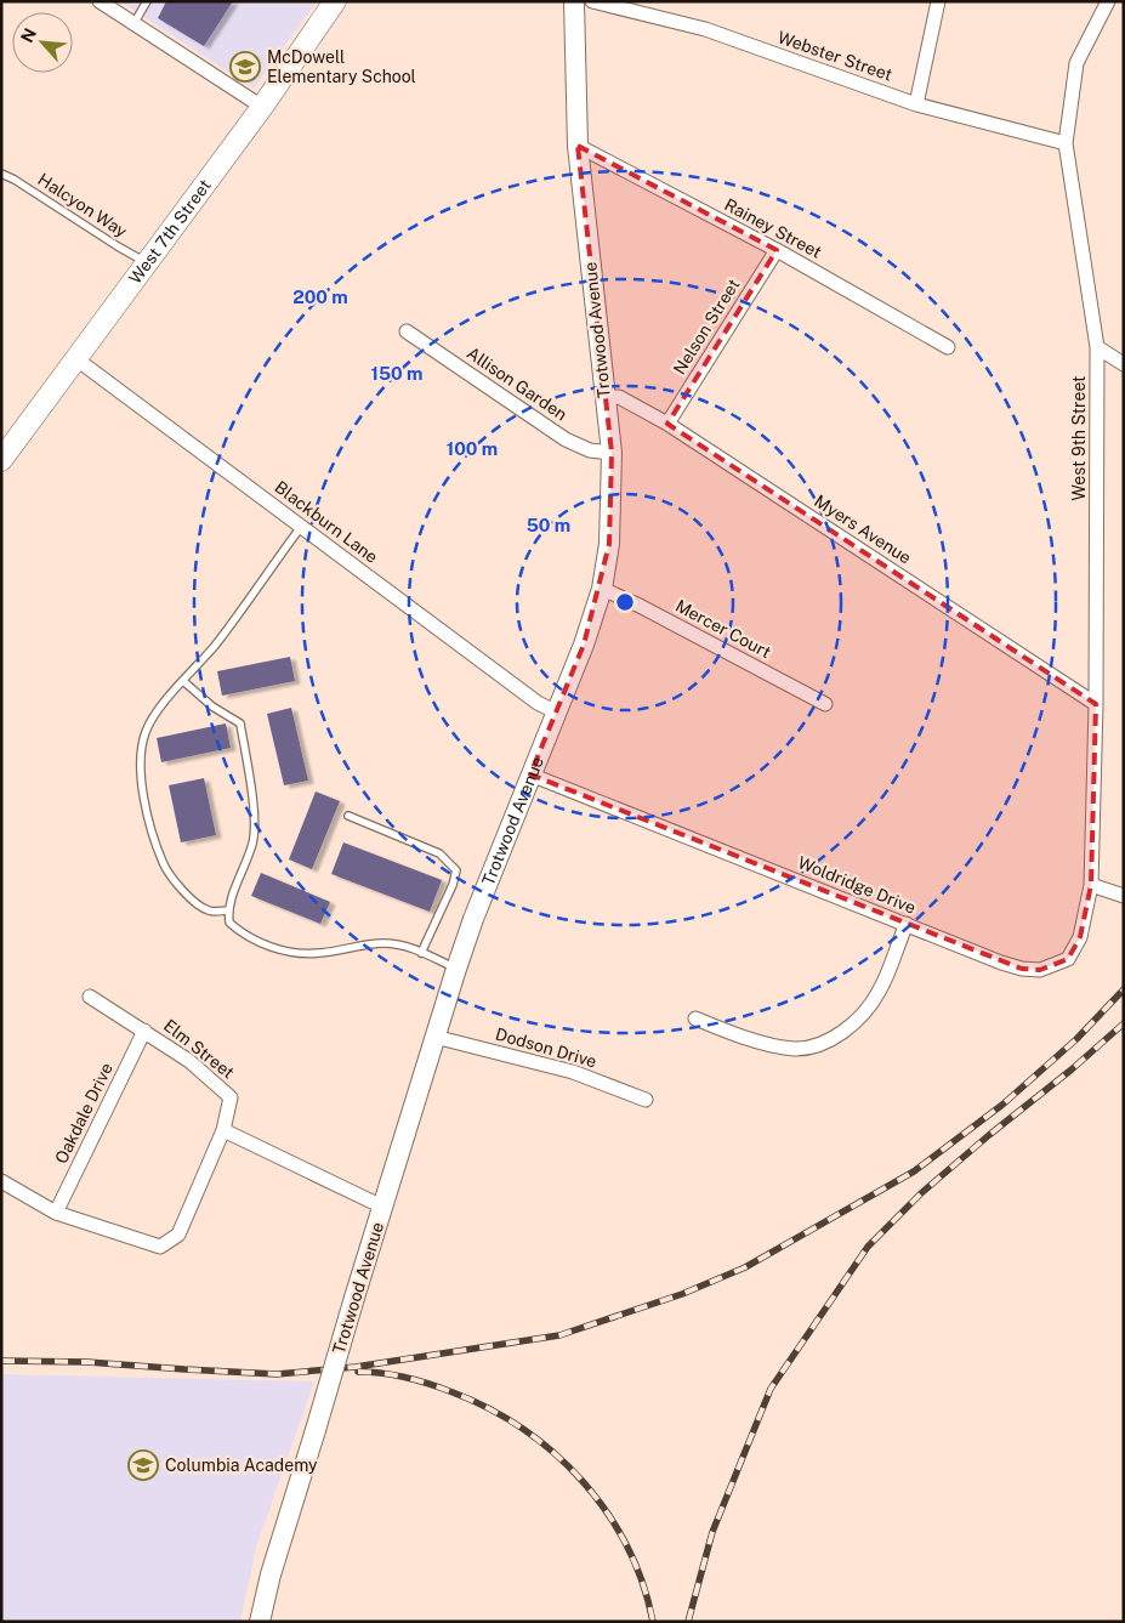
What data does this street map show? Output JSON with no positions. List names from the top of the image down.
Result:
{
  "streets": {
    "main road": ["West 7th Street", "Trotwood Avenue"],
    "street": [
      "Webster Street",
      "Rainey Street",
      "Nelson Street",
      "Allison Garden",
      "West 9th Street",
      "Blackburn Lane",
      "Myers Avenue",
      "Mercer Court",
      "Woldridge Drive",
      "Dodson Drive",
      "Elm Street",
      "Oakdale Drive"
    ],
    "lane": ["Halcyon Way"]
  },
  "crossings": [
    ["Webster Street", "West 9th Street"],
    ["Halcyon Way", "West 7th Street"],
    ["Rainey Street", "Nelson Street"],
    ["Rainey Street", "Trotwood Avenue"],
    ["West 7th Street", "Blackburn Lane"],
    ["Nelson Street", "Myers Avenue"],
    ["Trotwood Avenue", "Allison Garden"],
    ["Trotwood Avenue", "Blackburn Lane"],
    ["Trotwood Avenue", "Myers Avenue"],
    ["Trotwood Avenue", "Mercer Court"],
    ["Trotwood Avenue", "Woldridge Drive"],
    ["Trotwood Avenue", "Dodson Drive"],
    ["West 9th Street", "Myers Avenue"],
    ["West 9th Street", "Woldridge Drive"],
    ["Elm Street", "Oakdale Drive"]
  ],
  "places": {
    "school or university": ["McDowell Elementary School", "Columbia Academy"]
  },
  "north": "top left",
  "rings": [
    "200 m",
    "150 m",
    "100 m",
    "50 m"
  ]
}
